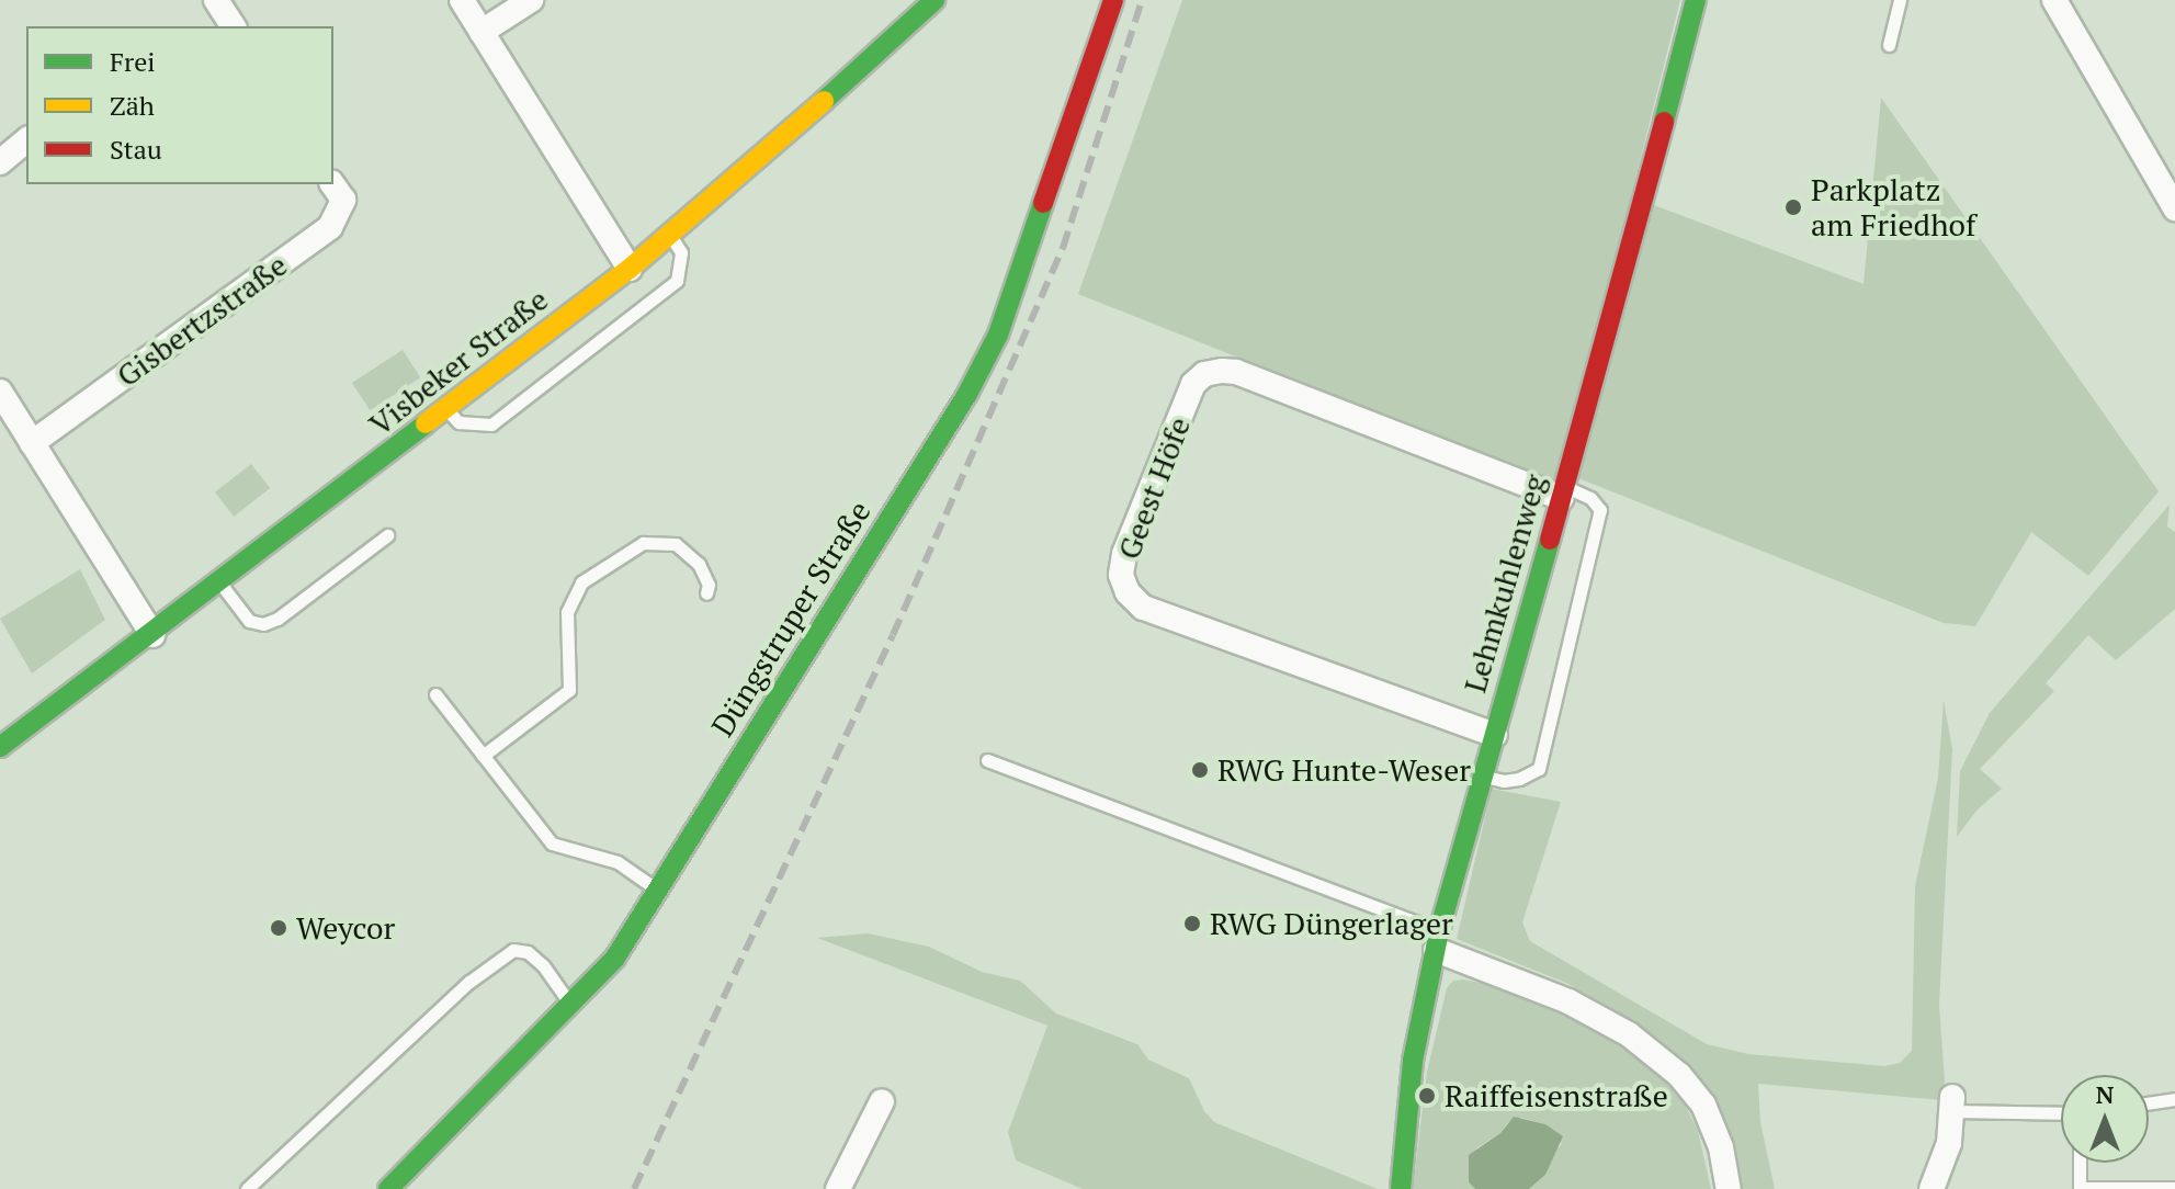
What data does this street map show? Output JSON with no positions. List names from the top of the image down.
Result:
{
  "streets": {
    "street": [
      "Gisbertzstraße",
      "Visbeker Straße",
      "Geest Höfe",
      "Lehmkuhlenweg",
      "Düngstruper Straße"
    ]
  },
  "crossings": [
    ["Geest Höfe", "Lehmkuhlenweg"]
  ],
  "places": [
    "Parkplatz am Friedhof",
    "RWG Hunte-Weser",
    "RWG Düngerlager",
    "Weycor",
    "Raiffeisenstraße"
  ],
  "legend": ["Frei", "Zäh", "Stau"],
  "north": "top"
}
